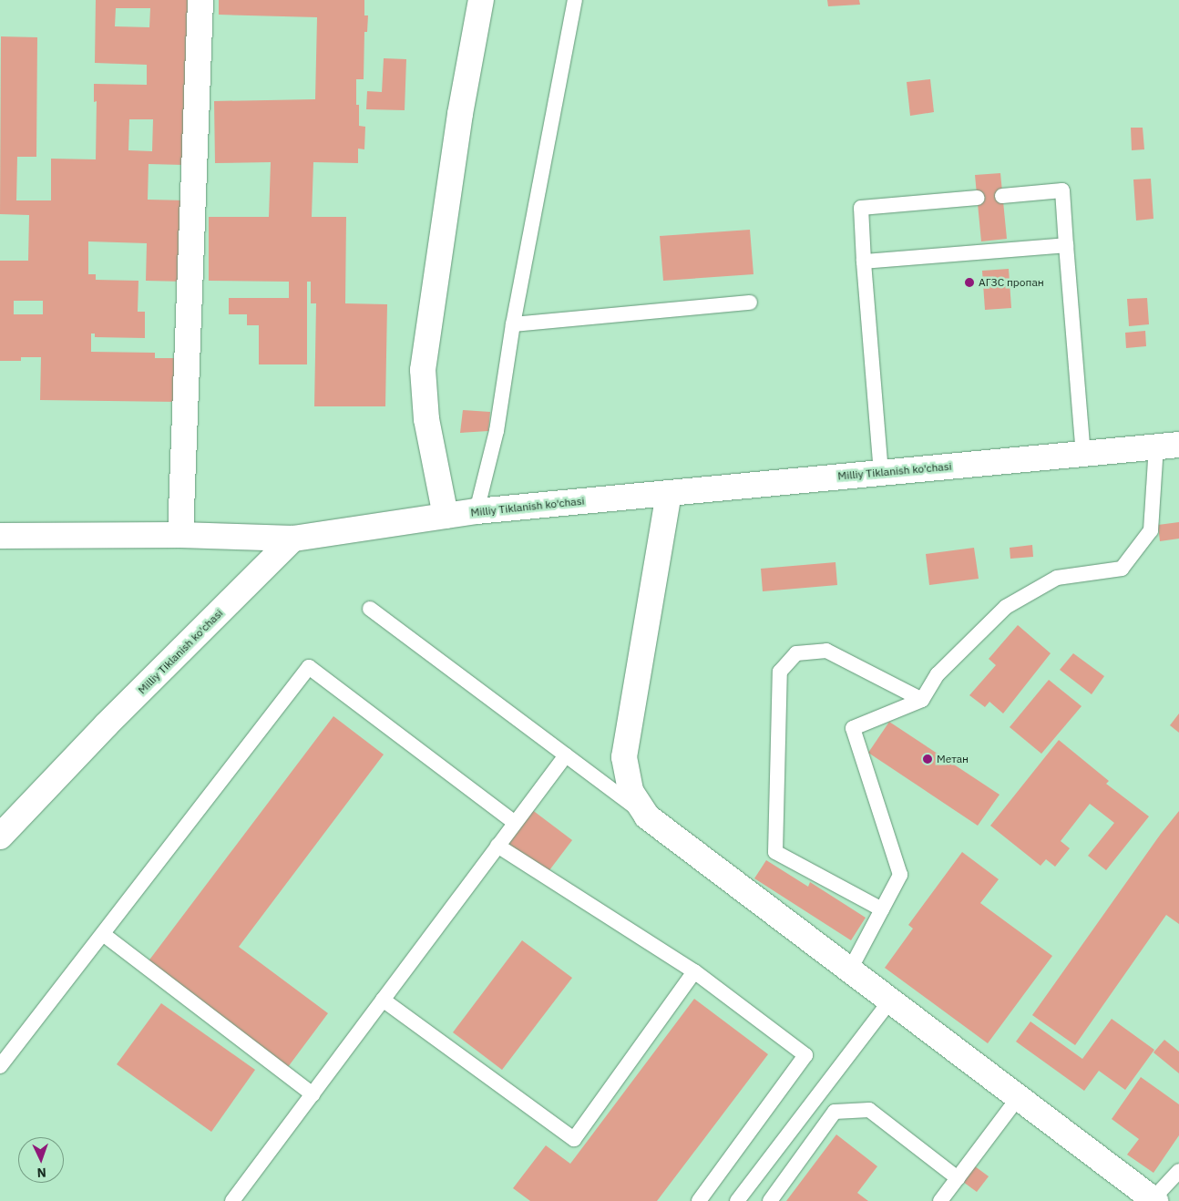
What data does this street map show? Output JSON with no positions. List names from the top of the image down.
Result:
{
  "streets": {
    "street": ["Milliy Tiklanish ko'chasi"]
  },
  "places": ["АГЗС пропан", "Метан"],
  "north": "bottom"
}
